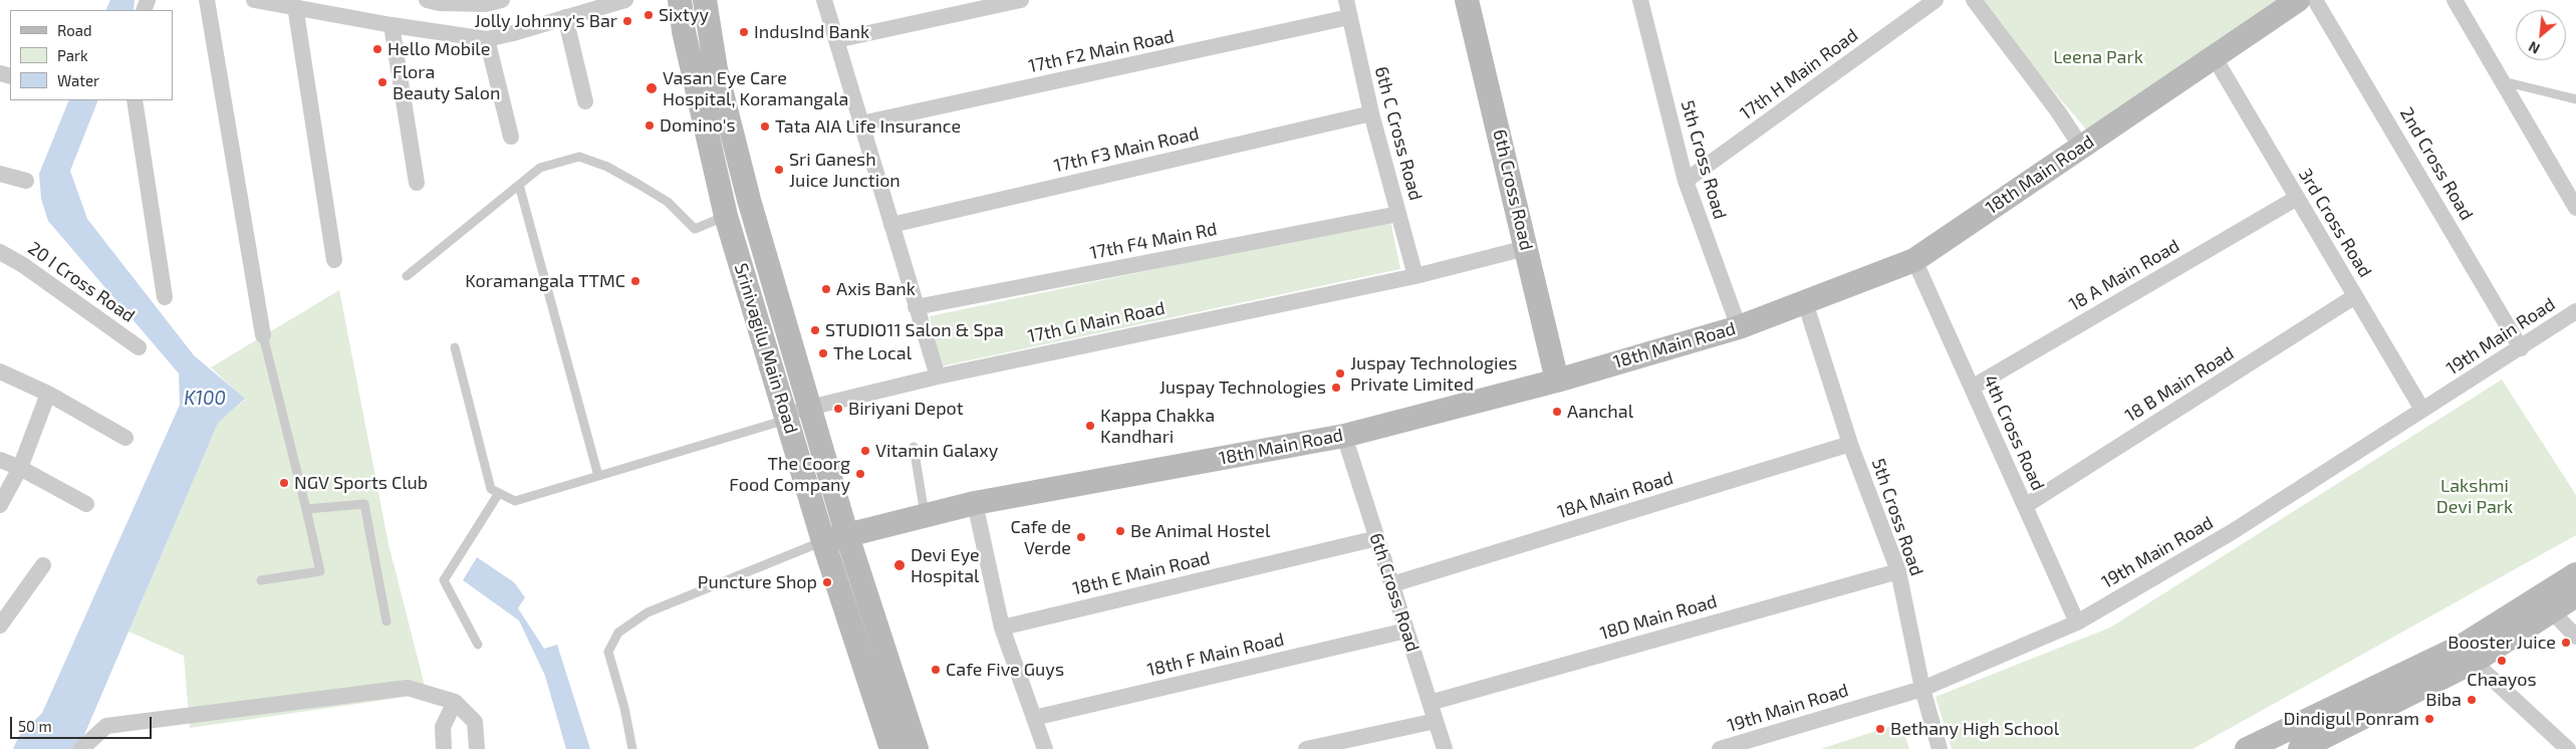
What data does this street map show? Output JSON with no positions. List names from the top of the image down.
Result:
{
  "streets": {
    "main road": ["18th Main Road", "6th Cross Road", "Srinivagilu Main Road"],
    "street": [
      "17th F2 Main Road",
      "17th H Main Road",
      "6th C Cross Road",
      "17th F3 Main Road",
      "5th Cross Road",
      "2nd Cross Road",
      "3rd Cross Road",
      "17th F4 Main Rd",
      "18 A Main Road",
      "20 I Cross Road",
      "17th G Main Road",
      "19th Main Road",
      "18 B Main Road",
      "4th Cross Road",
      "18A Main Road",
      "18th E Main Road",
      "18D Main Road",
      "18th F Main Road"
    ]
  },
  "crossings": [
    ["17th F2 Main Road", "6th C Cross Road"],
    ["17th H Main Road", "5th Cross Road"],
    ["6th C Cross Road", "17th F3 Main Road"],
    ["6th C Cross Road", "17th F4 Main Rd"],
    ["6th C Cross Road", "17th G Main Road"],
    ["5th Cross Road", "18th Main Road"],
    ["5th Cross Road", "19th Main Road"],
    ["5th Cross Road", "18A Main Road"],
    ["5th Cross Road", "18D Main Road"],
    ["2nd Cross Road", "19th Main Road"],
    ["18th Main Road", "6th Cross Road"],
    ["18th Main Road", "3rd Cross Road"],
    ["18th Main Road", "Srinivagilu Main Road"],
    ["18th Main Road", "4th Cross Road"],
    ["6th Cross Road", "17th G Main Road"],
    ["6th Cross Road", "18A Main Road"],
    ["6th Cross Road", "18th E Main Road"],
    ["6th Cross Road", "18D Main Road"],
    ["6th Cross Road", "18th F Main Road"],
    ["3rd Cross Road", "18 A Main Road"],
    ["3rd Cross Road", "19th Main Road"],
    ["3rd Cross Road", "18 B Main Road"],
    ["18 A Main Road", "4th Cross Road"],
    ["17th G Main Road", "Srinivagilu Main Road"],
    ["19th Main Road", "4th Cross Road"],
    ["18 B Main Road", "4th Cross Road"]
  ],
  "water": ["K100"],
  "parks": ["Leena Park", "Lakshmi Devi Park"],
  "places": [
    "Sixtyy",
    "Jolly Johnny's Bar",
    "IndusInd Bank",
    "Hello Mobile",
    "Flora Beauty Salon",
    "Vasan Eye Care Hospital, Koramangala",
    "Domino's",
    "Tata AIA Life Insurance",
    "Sri Ganesh Juice Junction",
    "Koramangala TTMC",
    "Axis Bank",
    "STUDIO11 Salon & Spa",
    "The Local",
    "Juspay Technologies Private Limited",
    "Juspay Technologies",
    "Biriyani Depot",
    "Aanchal",
    "Kappa Chakka Kandhari",
    "Vitamin Galaxy",
    "The Coorg Food Company",
    "NGV Sports Club",
    "Be Animal Hostel",
    "Cafe de Verde",
    "Devi Eye Hospital",
    "Puncture Shop",
    "Booster Juice",
    "Chaayos",
    "Cafe Five Guys",
    "Biba",
    "Dindigul Ponram",
    "Bethany High School"
  ],
  "legend": ["Road", "Park", "Water"],
  "scale_bar": "50 m",
  "north": "bottom left"
}
